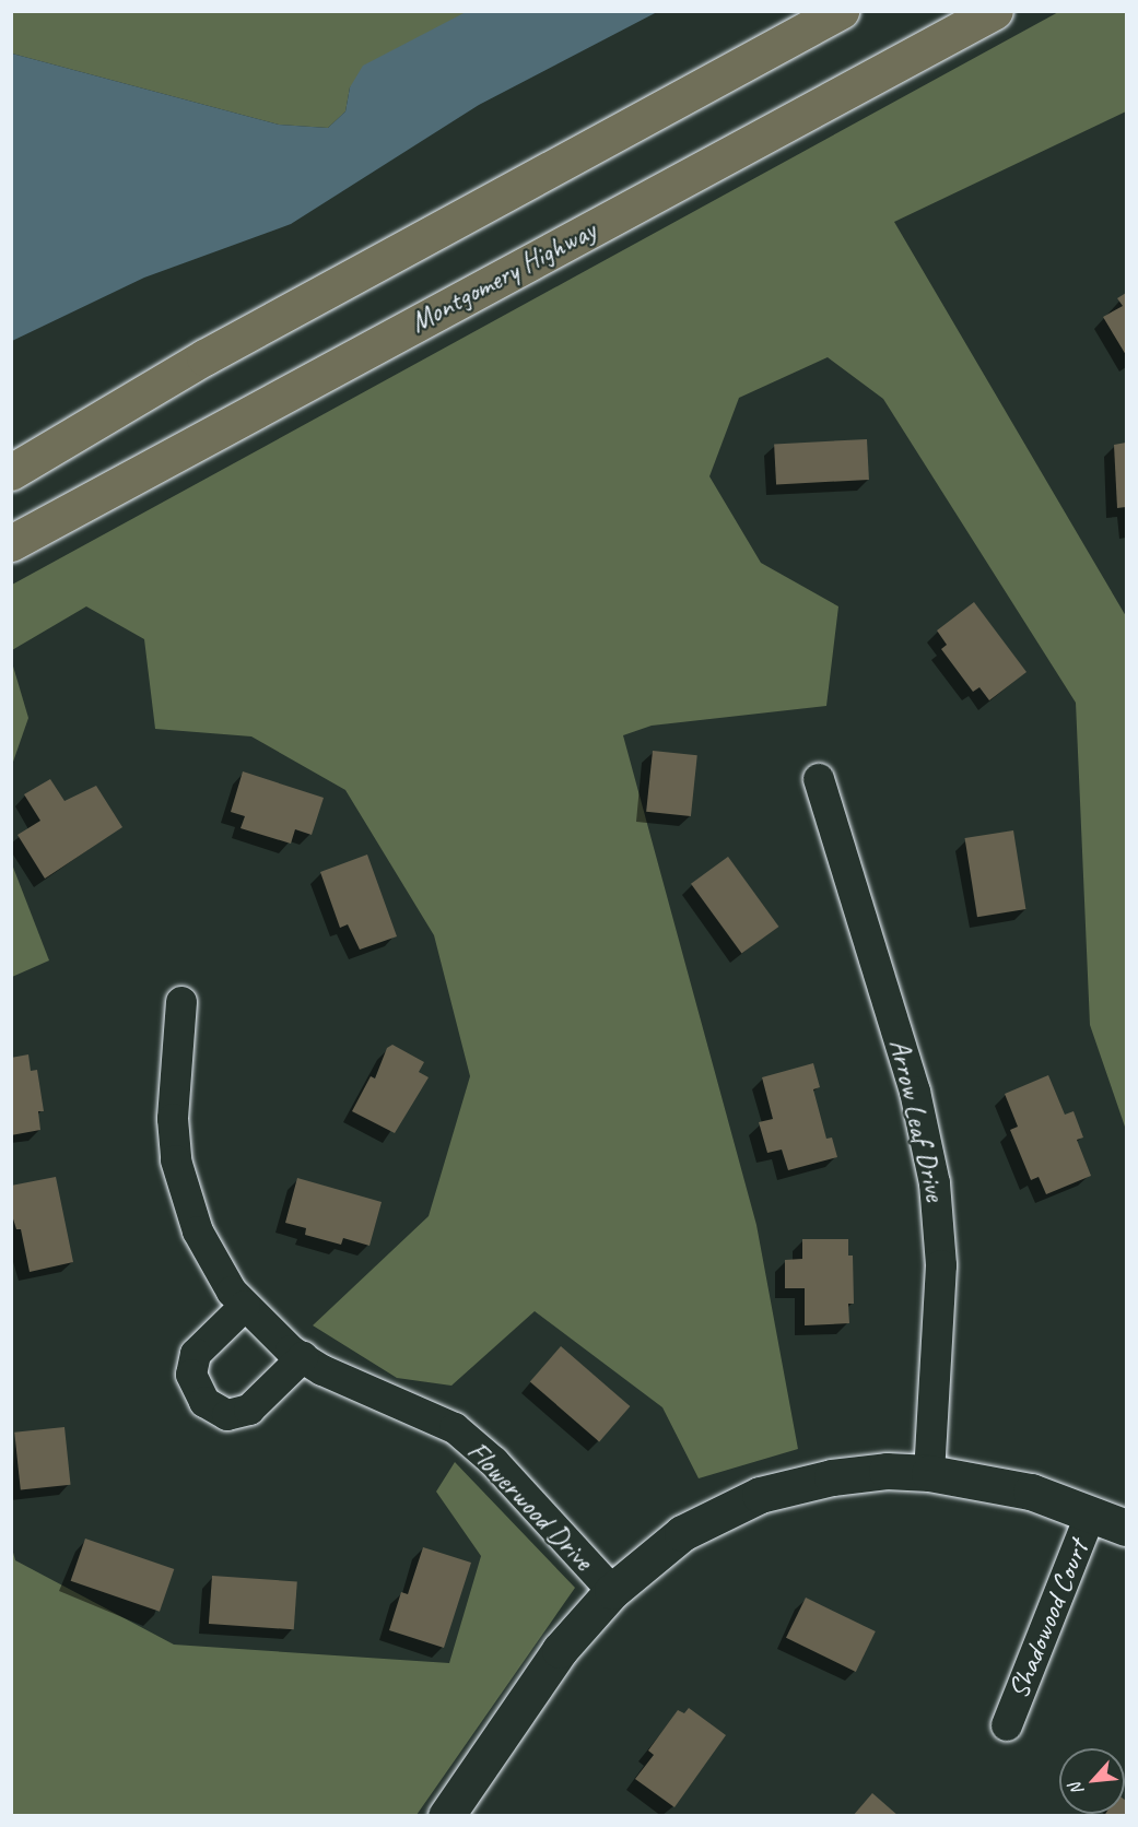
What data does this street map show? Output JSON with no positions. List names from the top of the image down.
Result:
{
  "streets": {
    "main road": ["Montgomery Highway"],
    "street": ["Arrow Leaf Drive", "Flowerwood Drive", "Shadowood Court"]
  },
  "north": "bottom left"
}
